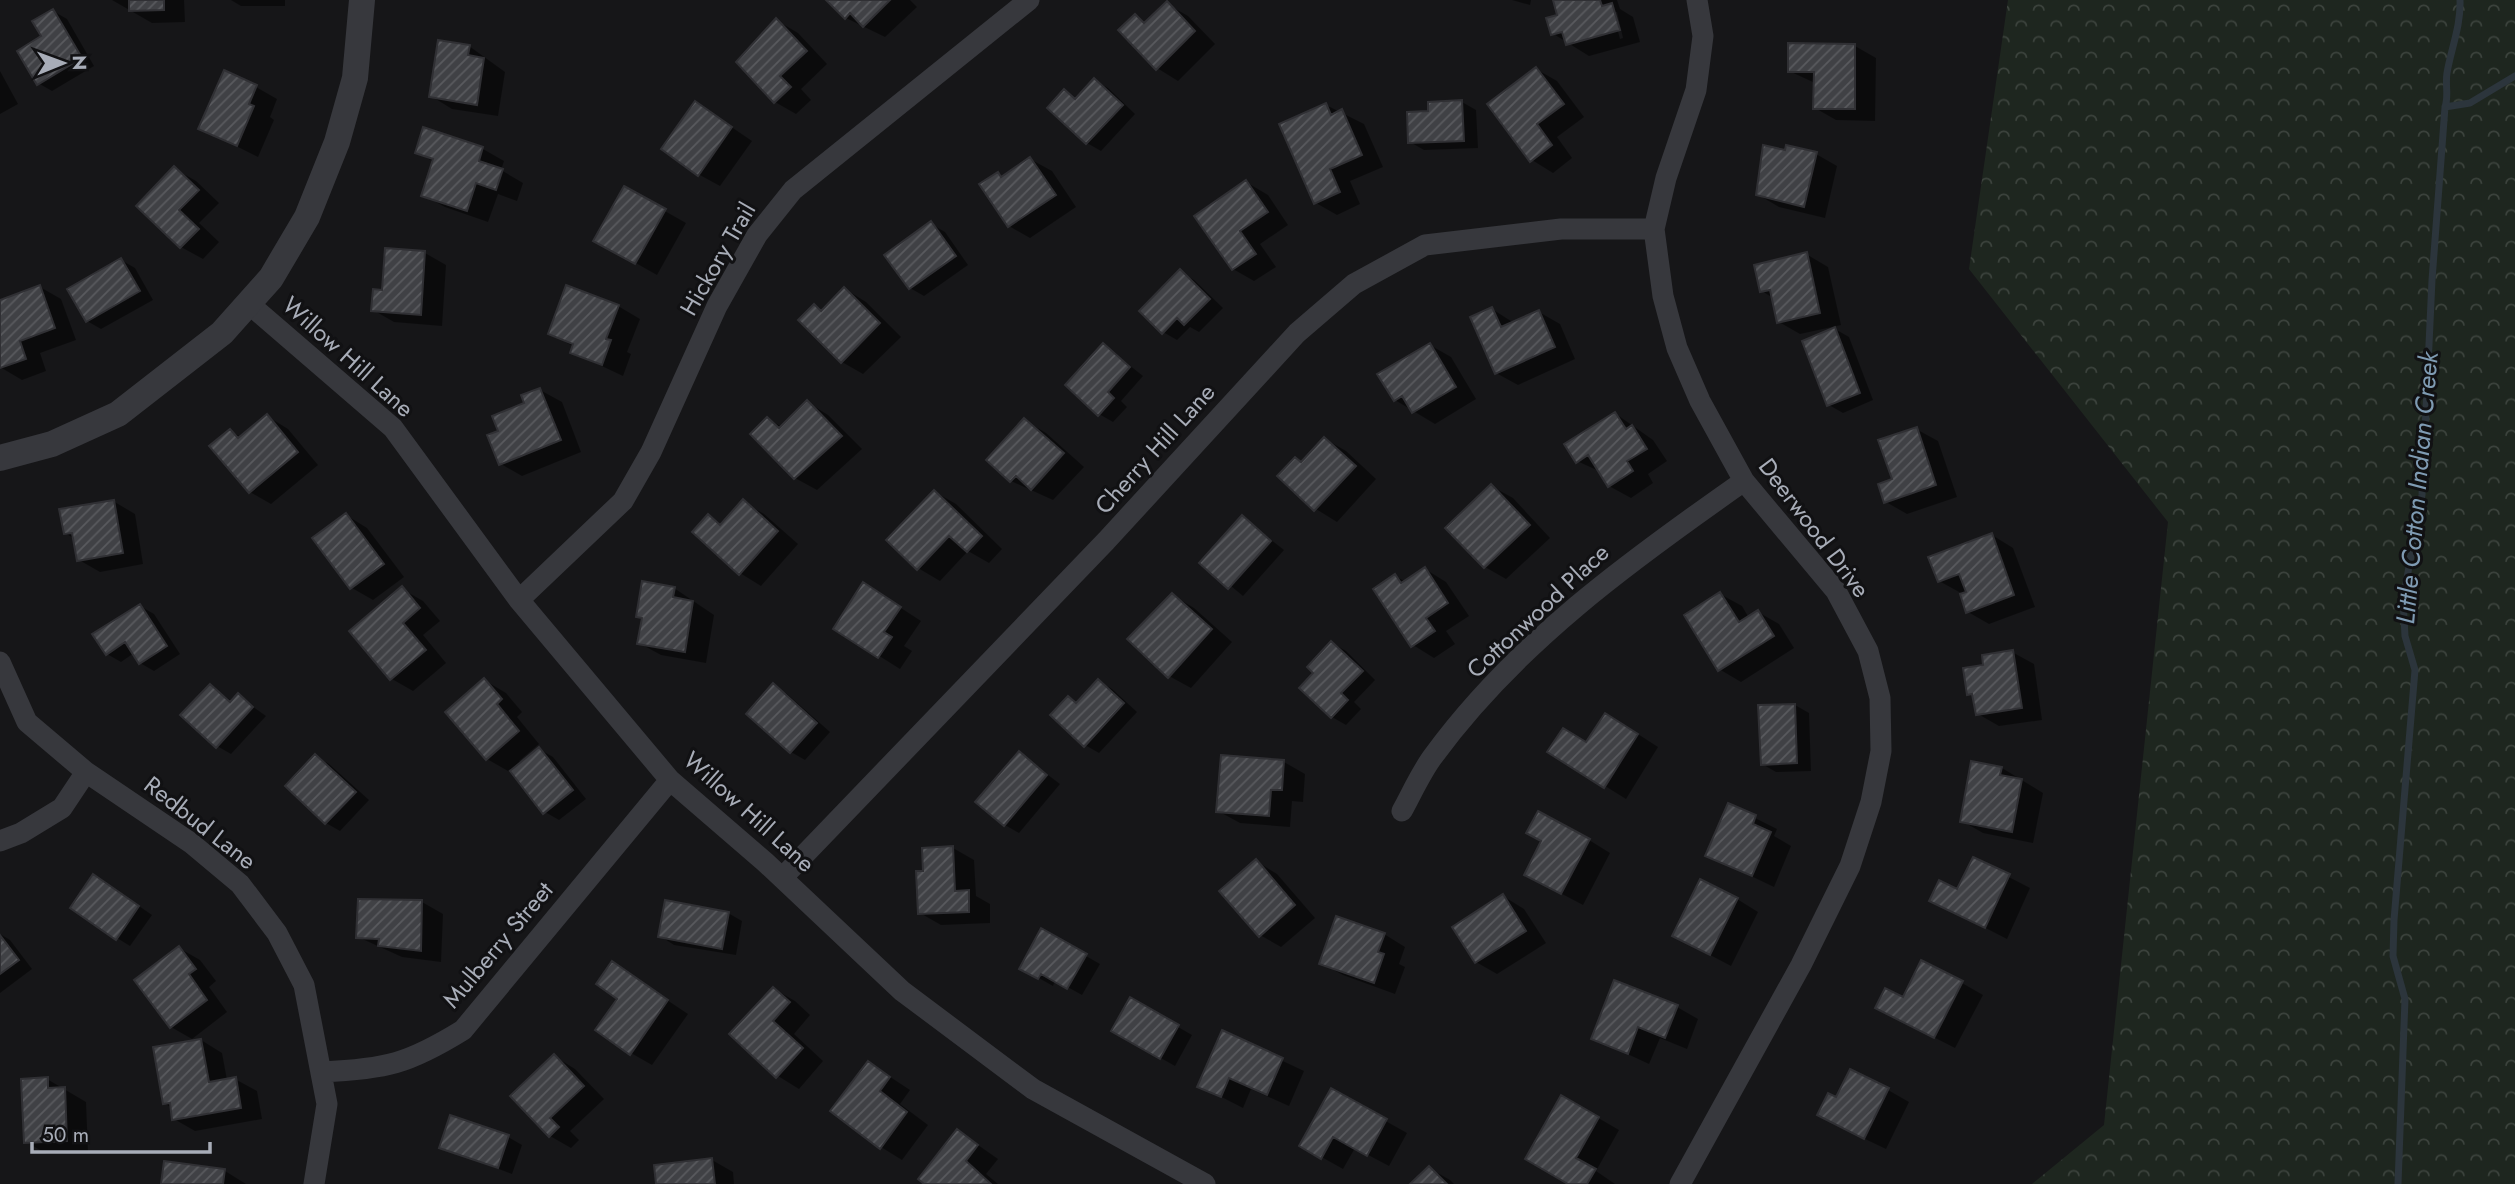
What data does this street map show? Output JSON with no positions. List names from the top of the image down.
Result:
{
  "streets": {
    "street": [
      "Hickory Trail",
      "Willow Hill Lane",
      "Cherry Hill Lane",
      "Deerwood Drive",
      "Cottonwood Place",
      "Redbud Lane",
      "Mulberry Street"
    ]
  },
  "crossings": [
    ["Hickory Trail", "Willow Hill Lane"],
    ["Willow Hill Lane", "Cherry Hill Lane"],
    ["Willow Hill Lane", "Mulberry Street"],
    ["Cherry Hill Lane", "Deerwood Drive"],
    ["Deerwood Drive", "Cottonwood Place"],
    ["Redbud Lane", "Mulberry Street"]
  ],
  "water": ["Little Cotton Indian Creek"],
  "scale_bar": "50 m",
  "north": "right"
}
